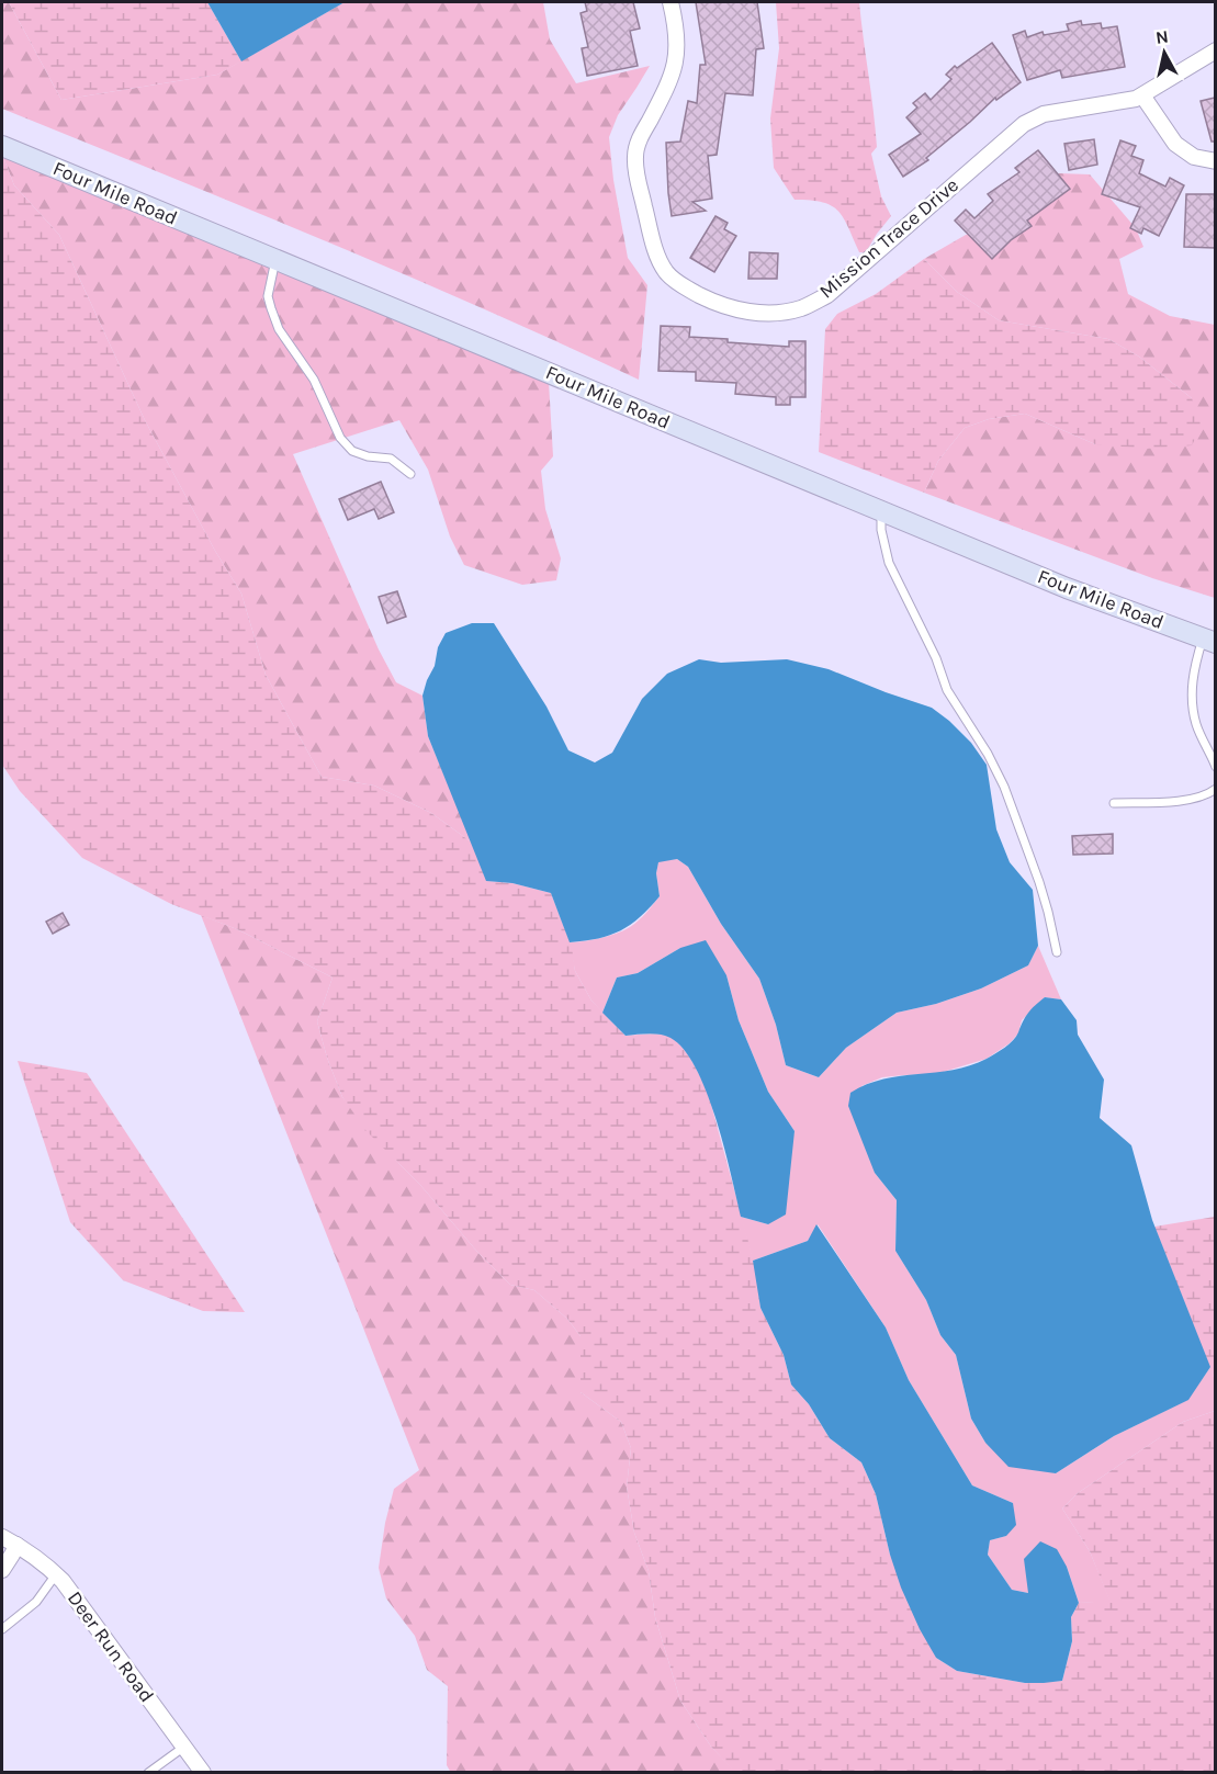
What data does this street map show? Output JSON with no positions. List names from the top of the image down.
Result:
{
  "streets": {
    "main road": ["Four Mile Road"],
    "street": ["Mission Trace Drive", "Deer Run Road"]
  },
  "north": "top"
}
